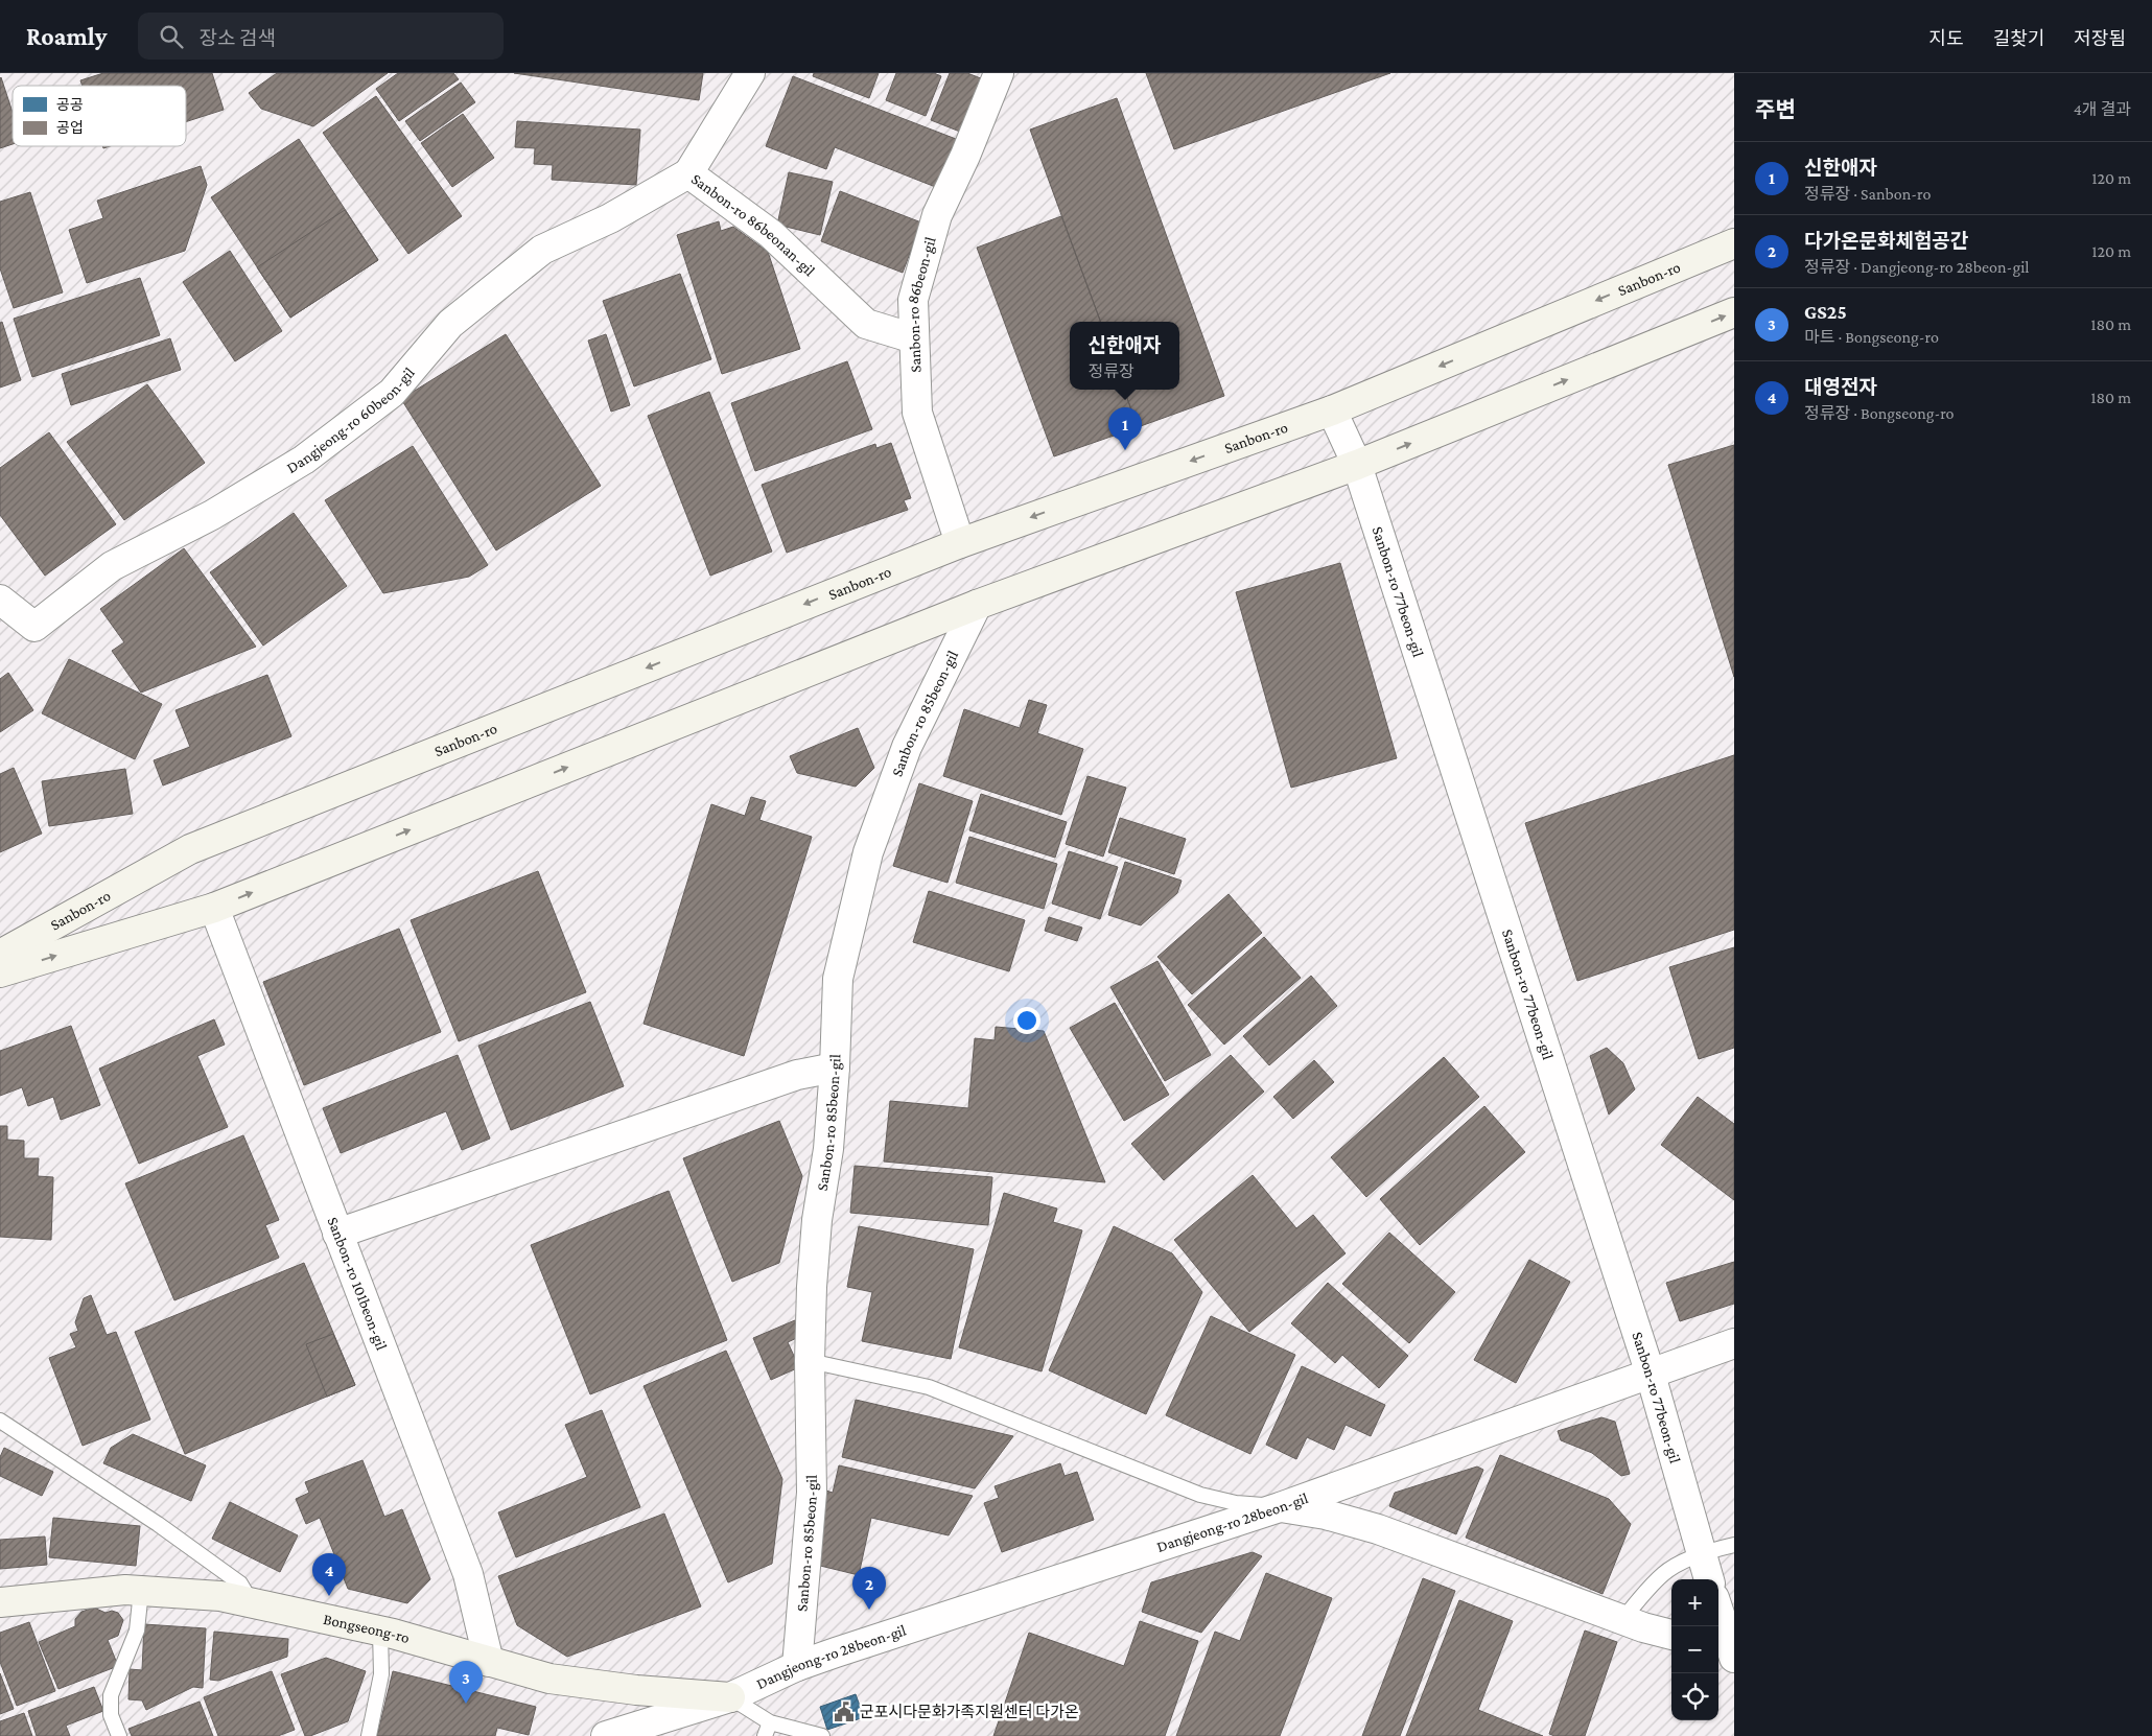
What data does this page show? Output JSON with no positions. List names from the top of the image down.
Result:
{
  "streets": {
    "street": [
      "Sanbon-ro 86beonan-gil",
      "Sanbon-ro",
      "Sanbon-ro 86beon-gil",
      "Dangjeong-ro 60beon-gil",
      "Sanbon-ro 77beon-gil",
      "Sanbon-ro 85beon-gil",
      "Sanbon-ro 101beon-gil",
      "Dangjeong-ro 28beon-gil",
      "Bongseong-ro"
    ]
  },
  "crossings": [
    ["Sanbon-ro 86beonan-gil", "Sanbon-ro 86beon-gil"],
    ["Sanbon-ro 86beonan-gil", "Dangjeong-ro 60beon-gil"],
    ["Sanbon-ro", "Sanbon-ro 86beon-gil"],
    ["Sanbon-ro", "Sanbon-ro 77beon-gil"],
    ["Sanbon-ro", "Sanbon-ro 85beon-gil"],
    ["Sanbon-ro", "Sanbon-ro 101beon-gil"],
    ["Sanbon-ro 77beon-gil", "Dangjeong-ro 28beon-gil"],
    ["Sanbon-ro 85beon-gil", "Dangjeong-ro 28beon-gil"],
    ["Sanbon-ro 101beon-gil", "Bongseong-ro"],
    ["Dangjeong-ro 28beon-gil", "Bongseong-ro"]
  ],
  "places": {
    "public building": ["군포시다문화가족지원센터 다가온"]
  },
  "legend": ["공공", "공업"],
  "page": {
    "header": "Roamly",
    "search": "장소 검색",
    "nav": ["지도", "길찾기", "저장됨"],
    "heading": ["주변", "4개 결과"],
    "list": [
      {
        "mark": "1",
        "name": "신한애자",
        "note": "정류장 · Sanbon-ro",
        "value": "120 m"
      },
      {
        "mark": "2",
        "name": "다가온문화체험공간",
        "note": "정류장 · Dangjeong-ro 28beon-gil",
        "value": "120 m"
      },
      {
        "mark": "3",
        "name": "GS25",
        "note": "마트 · Bongseong-ro",
        "value": "180 m"
      },
      {
        "mark": "4",
        "name": "대영전자",
        "note": "정류장 · Bongseong-ro",
        "value": "180 m"
      }
    ],
    "popup": ["신한애자", "정류장"],
    "pins": [
      "1",
      "4",
      "2",
      "3"
    ],
    "map_buttons": ["+", "−"]
  }
}
